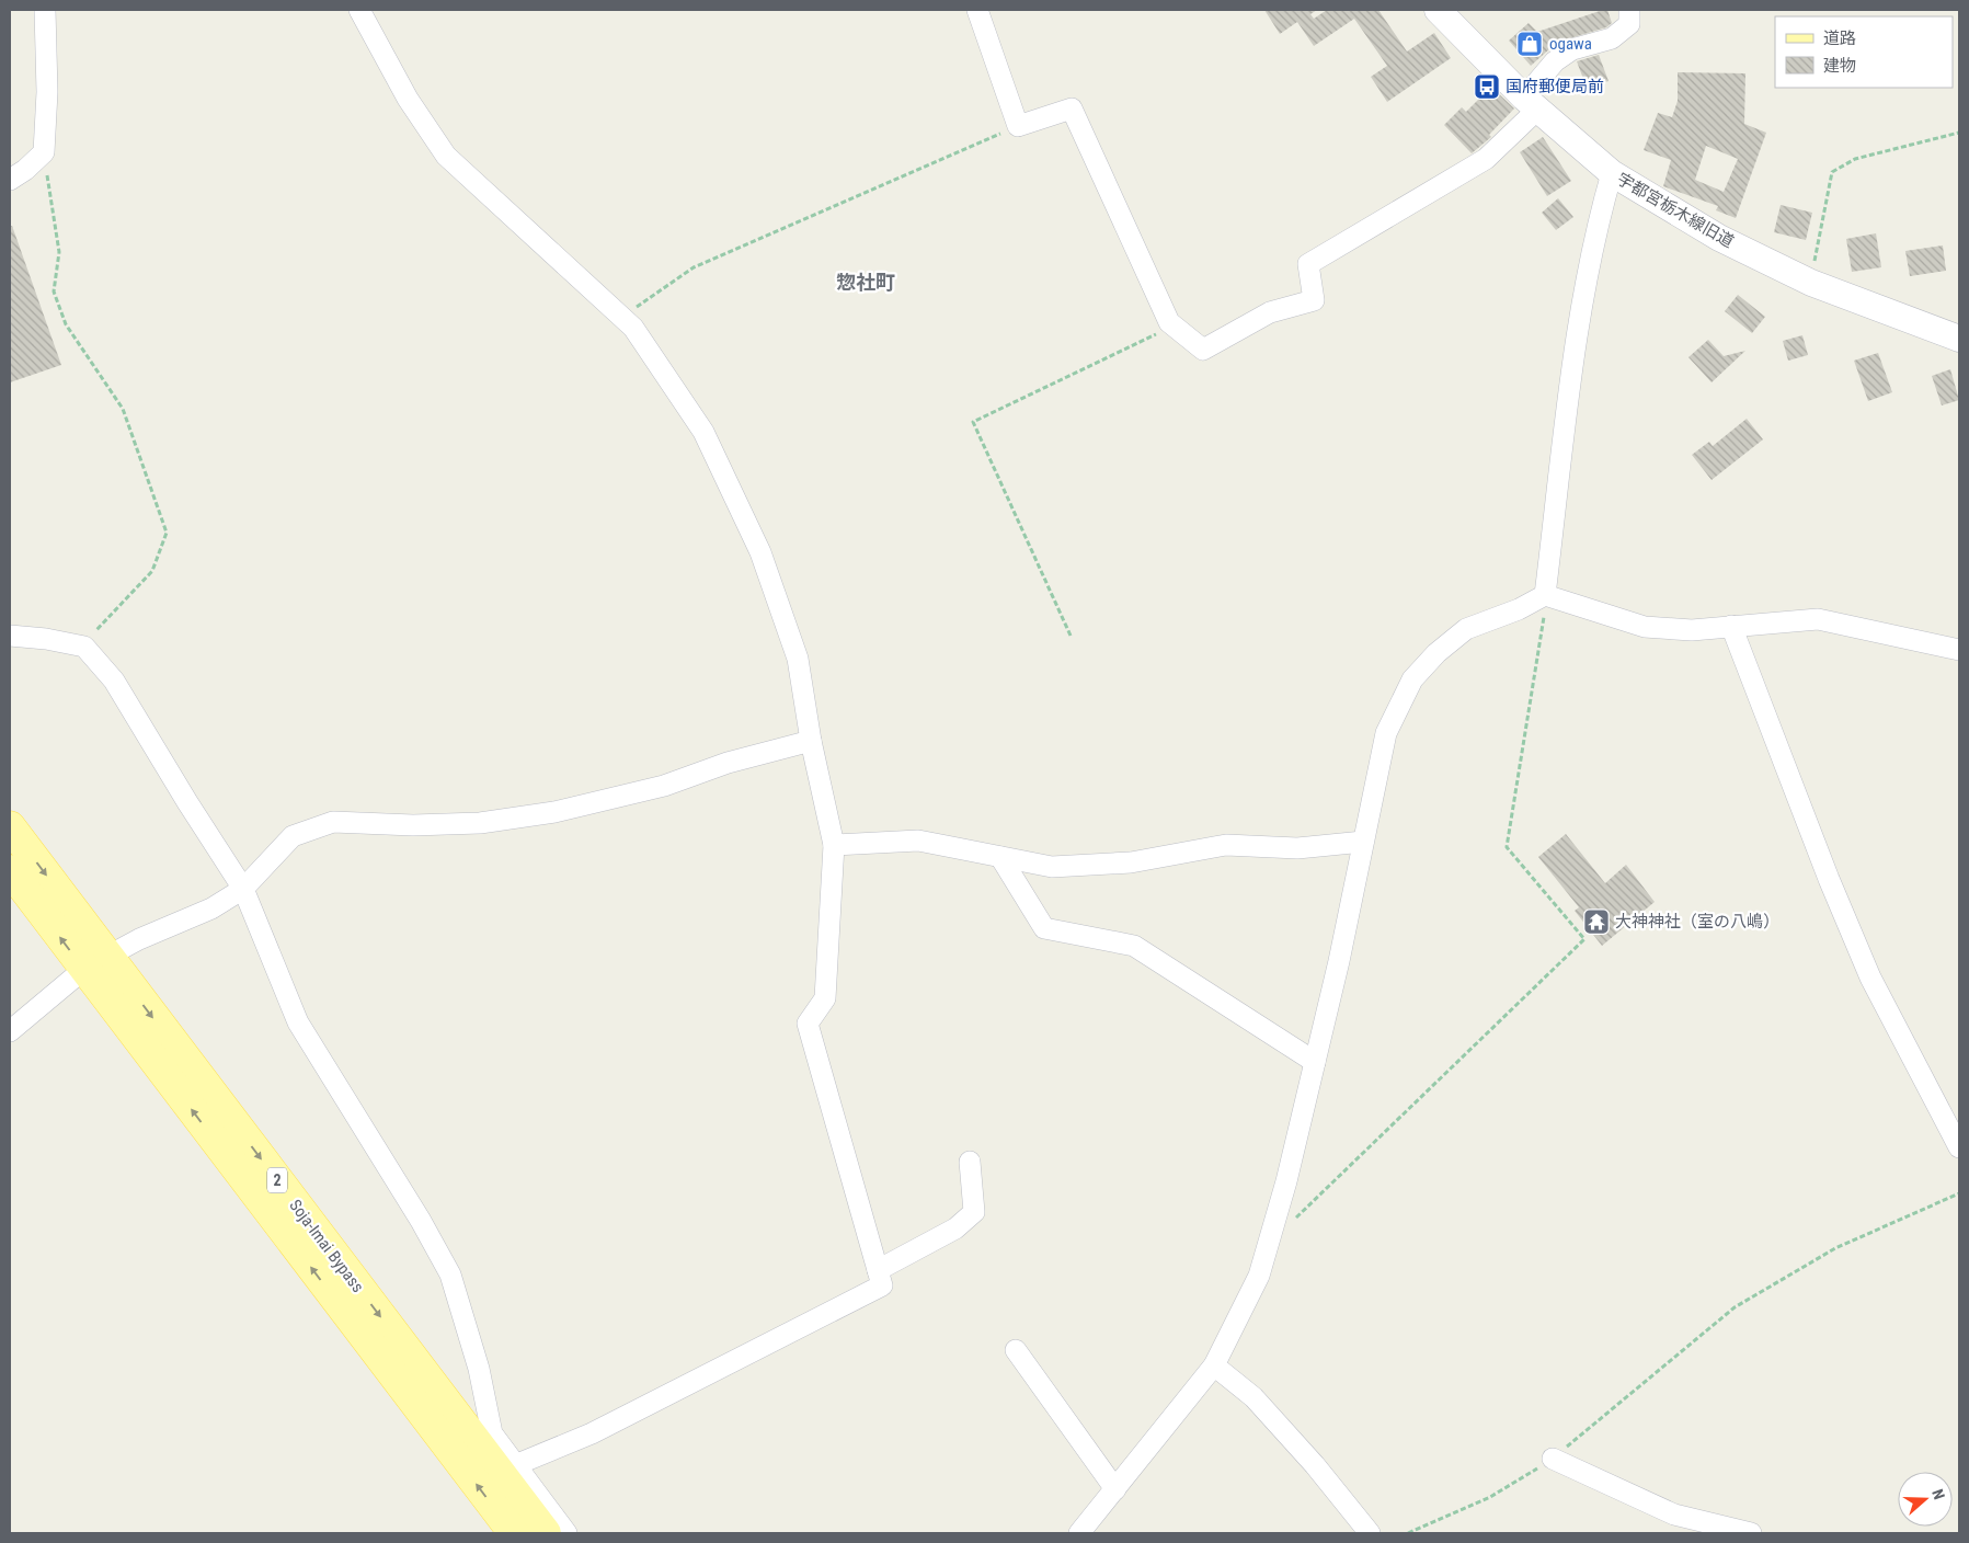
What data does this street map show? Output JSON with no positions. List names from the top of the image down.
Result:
{
  "streets": {
    "main road": ["2", "Soja-Imai Bypass"],
    "street": ["宇都宮栃木線旧道"]
  },
  "districts": ["惣社町"],
  "places": {
    "shop": ["ogawa"],
    "bus stop": ["国府郵便局前"],
    "temple": ["大神神社（室の八嶋）"]
  },
  "legend": ["道路", "建物"],
  "north": "right"
}
